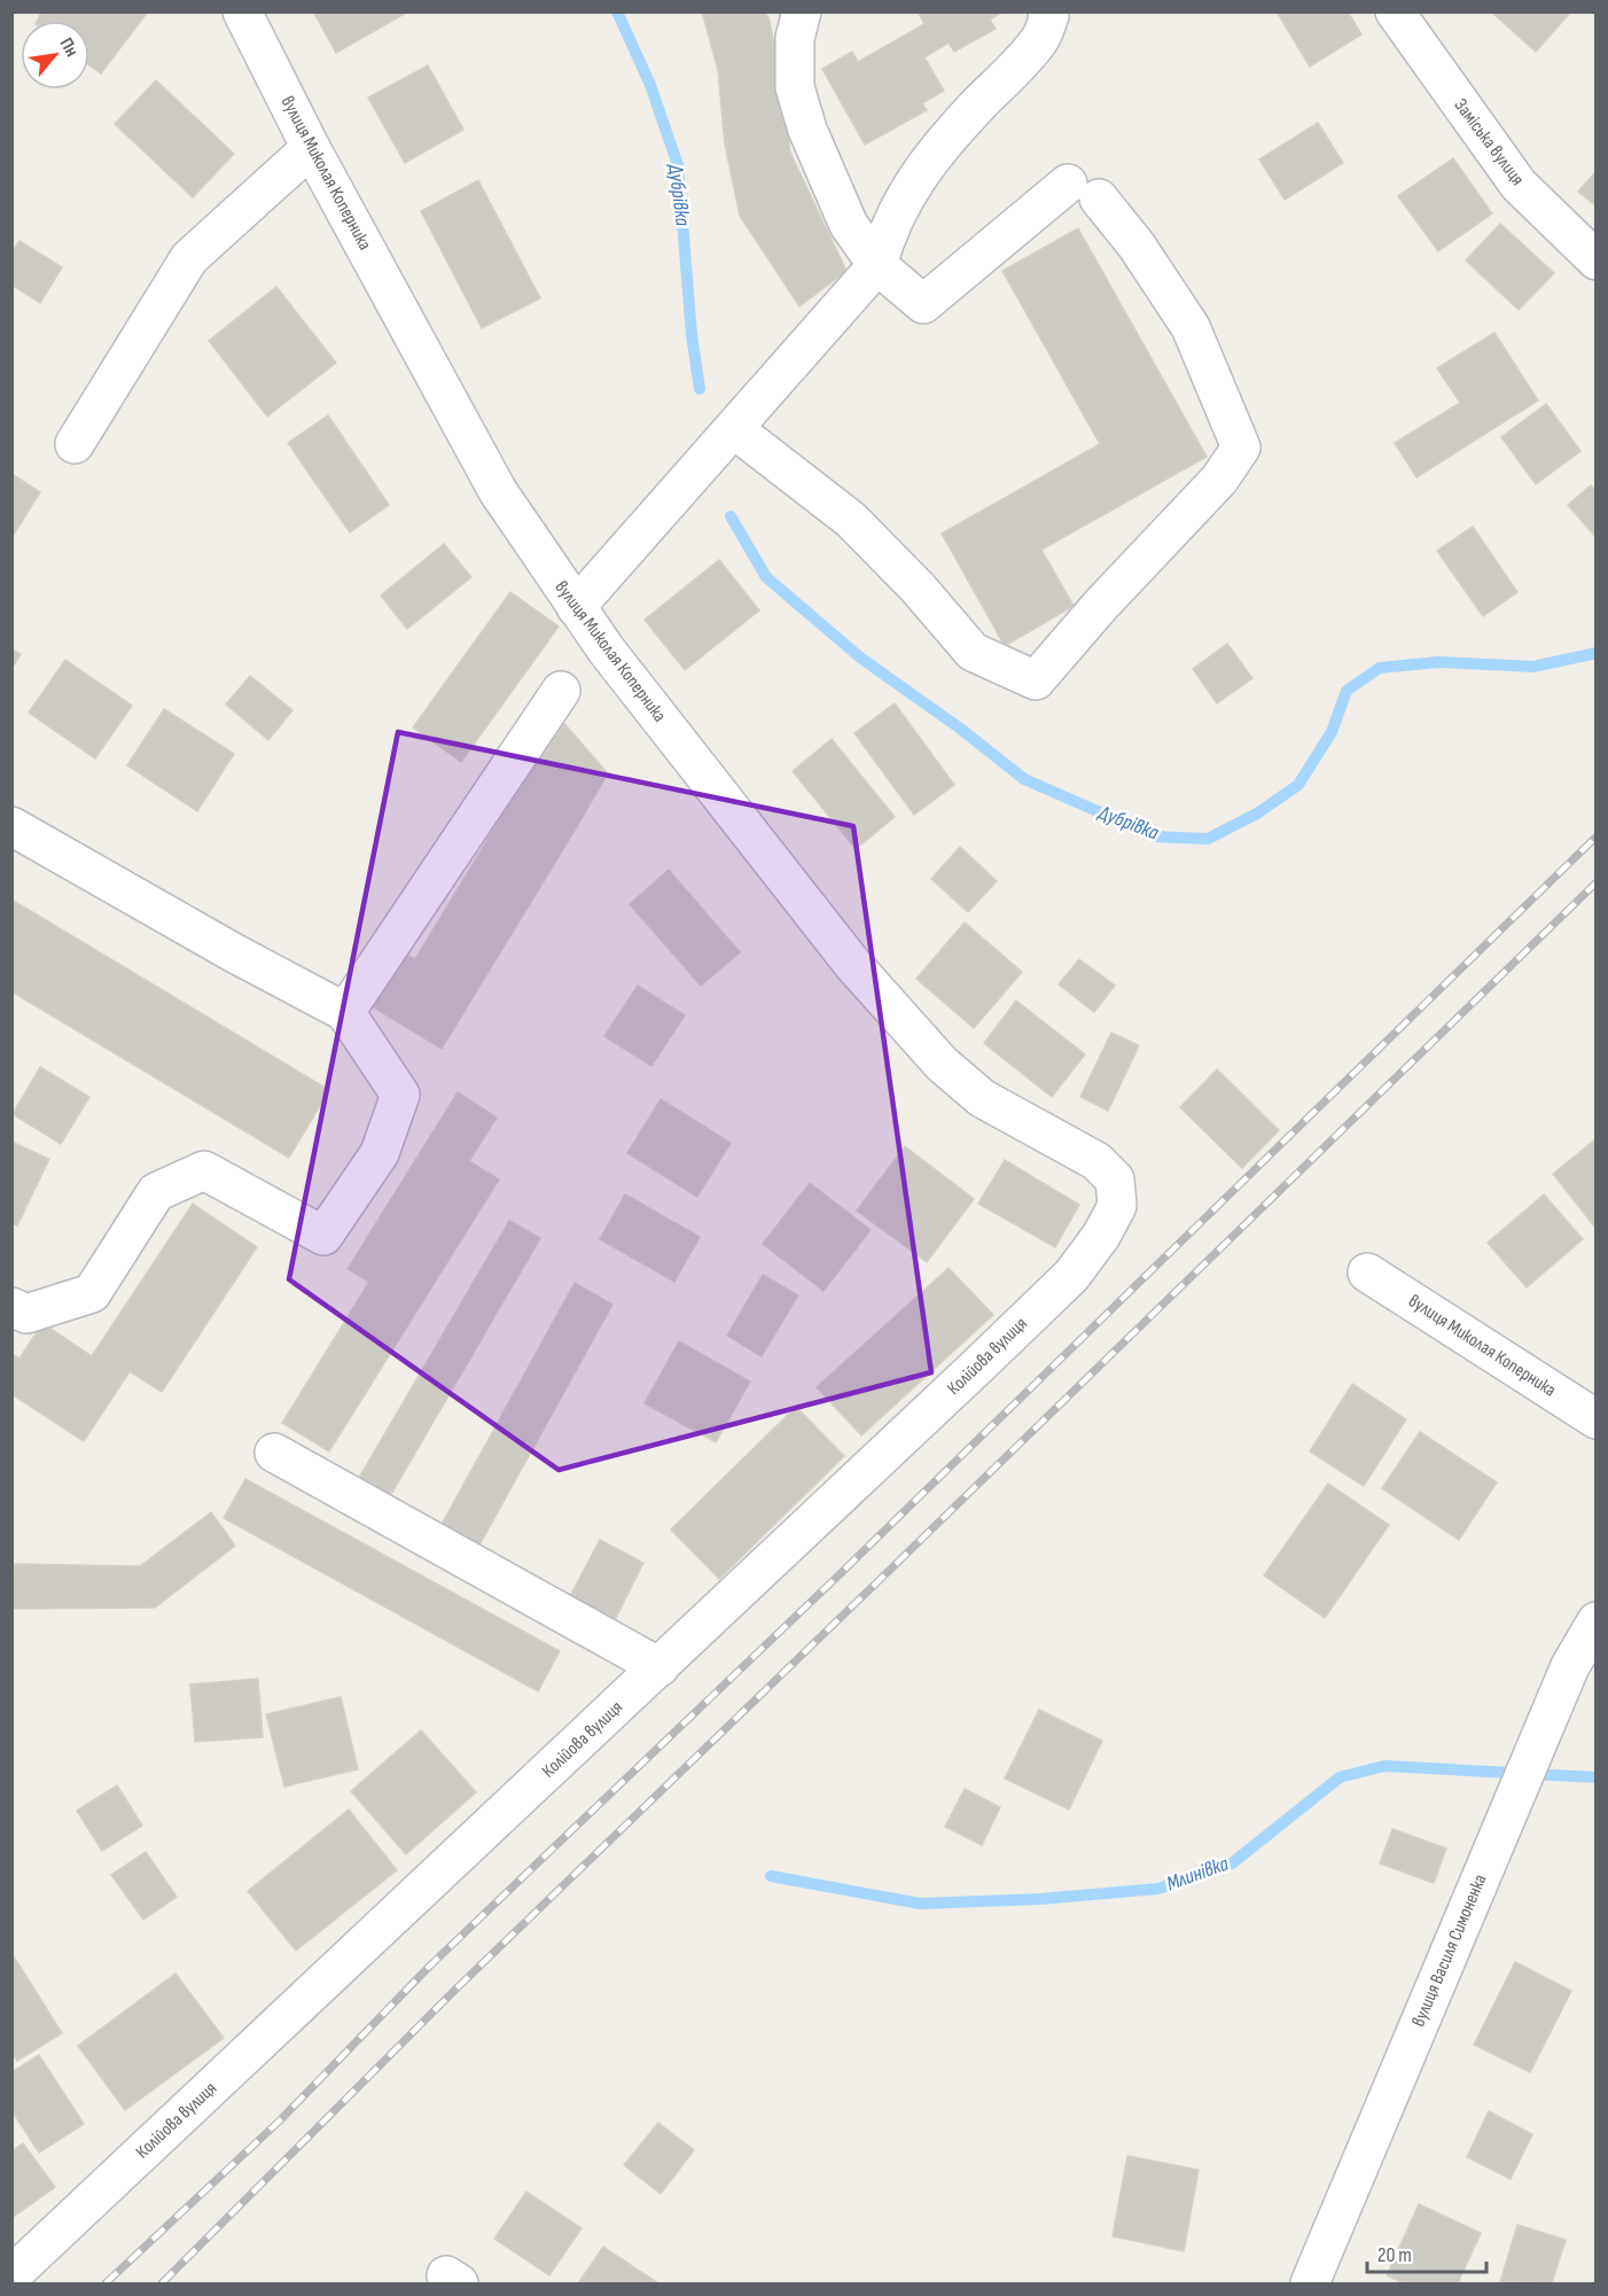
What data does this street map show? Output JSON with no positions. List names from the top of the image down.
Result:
{
  "streets": {
    "street": [
      "Заміська вулиця",
      "вулиця Миколая Коперника",
      "Колійова вулиця",
      "вулиця Василя Симоненка"
    ]
  },
  "crossings": [
    ["вулиця Миколая Коперника", "Колійова вулиця"]
  ],
  "water": ["Дубрівка", "Млинівка"],
  "scale_bar": "20 m",
  "north": "top right"
}
